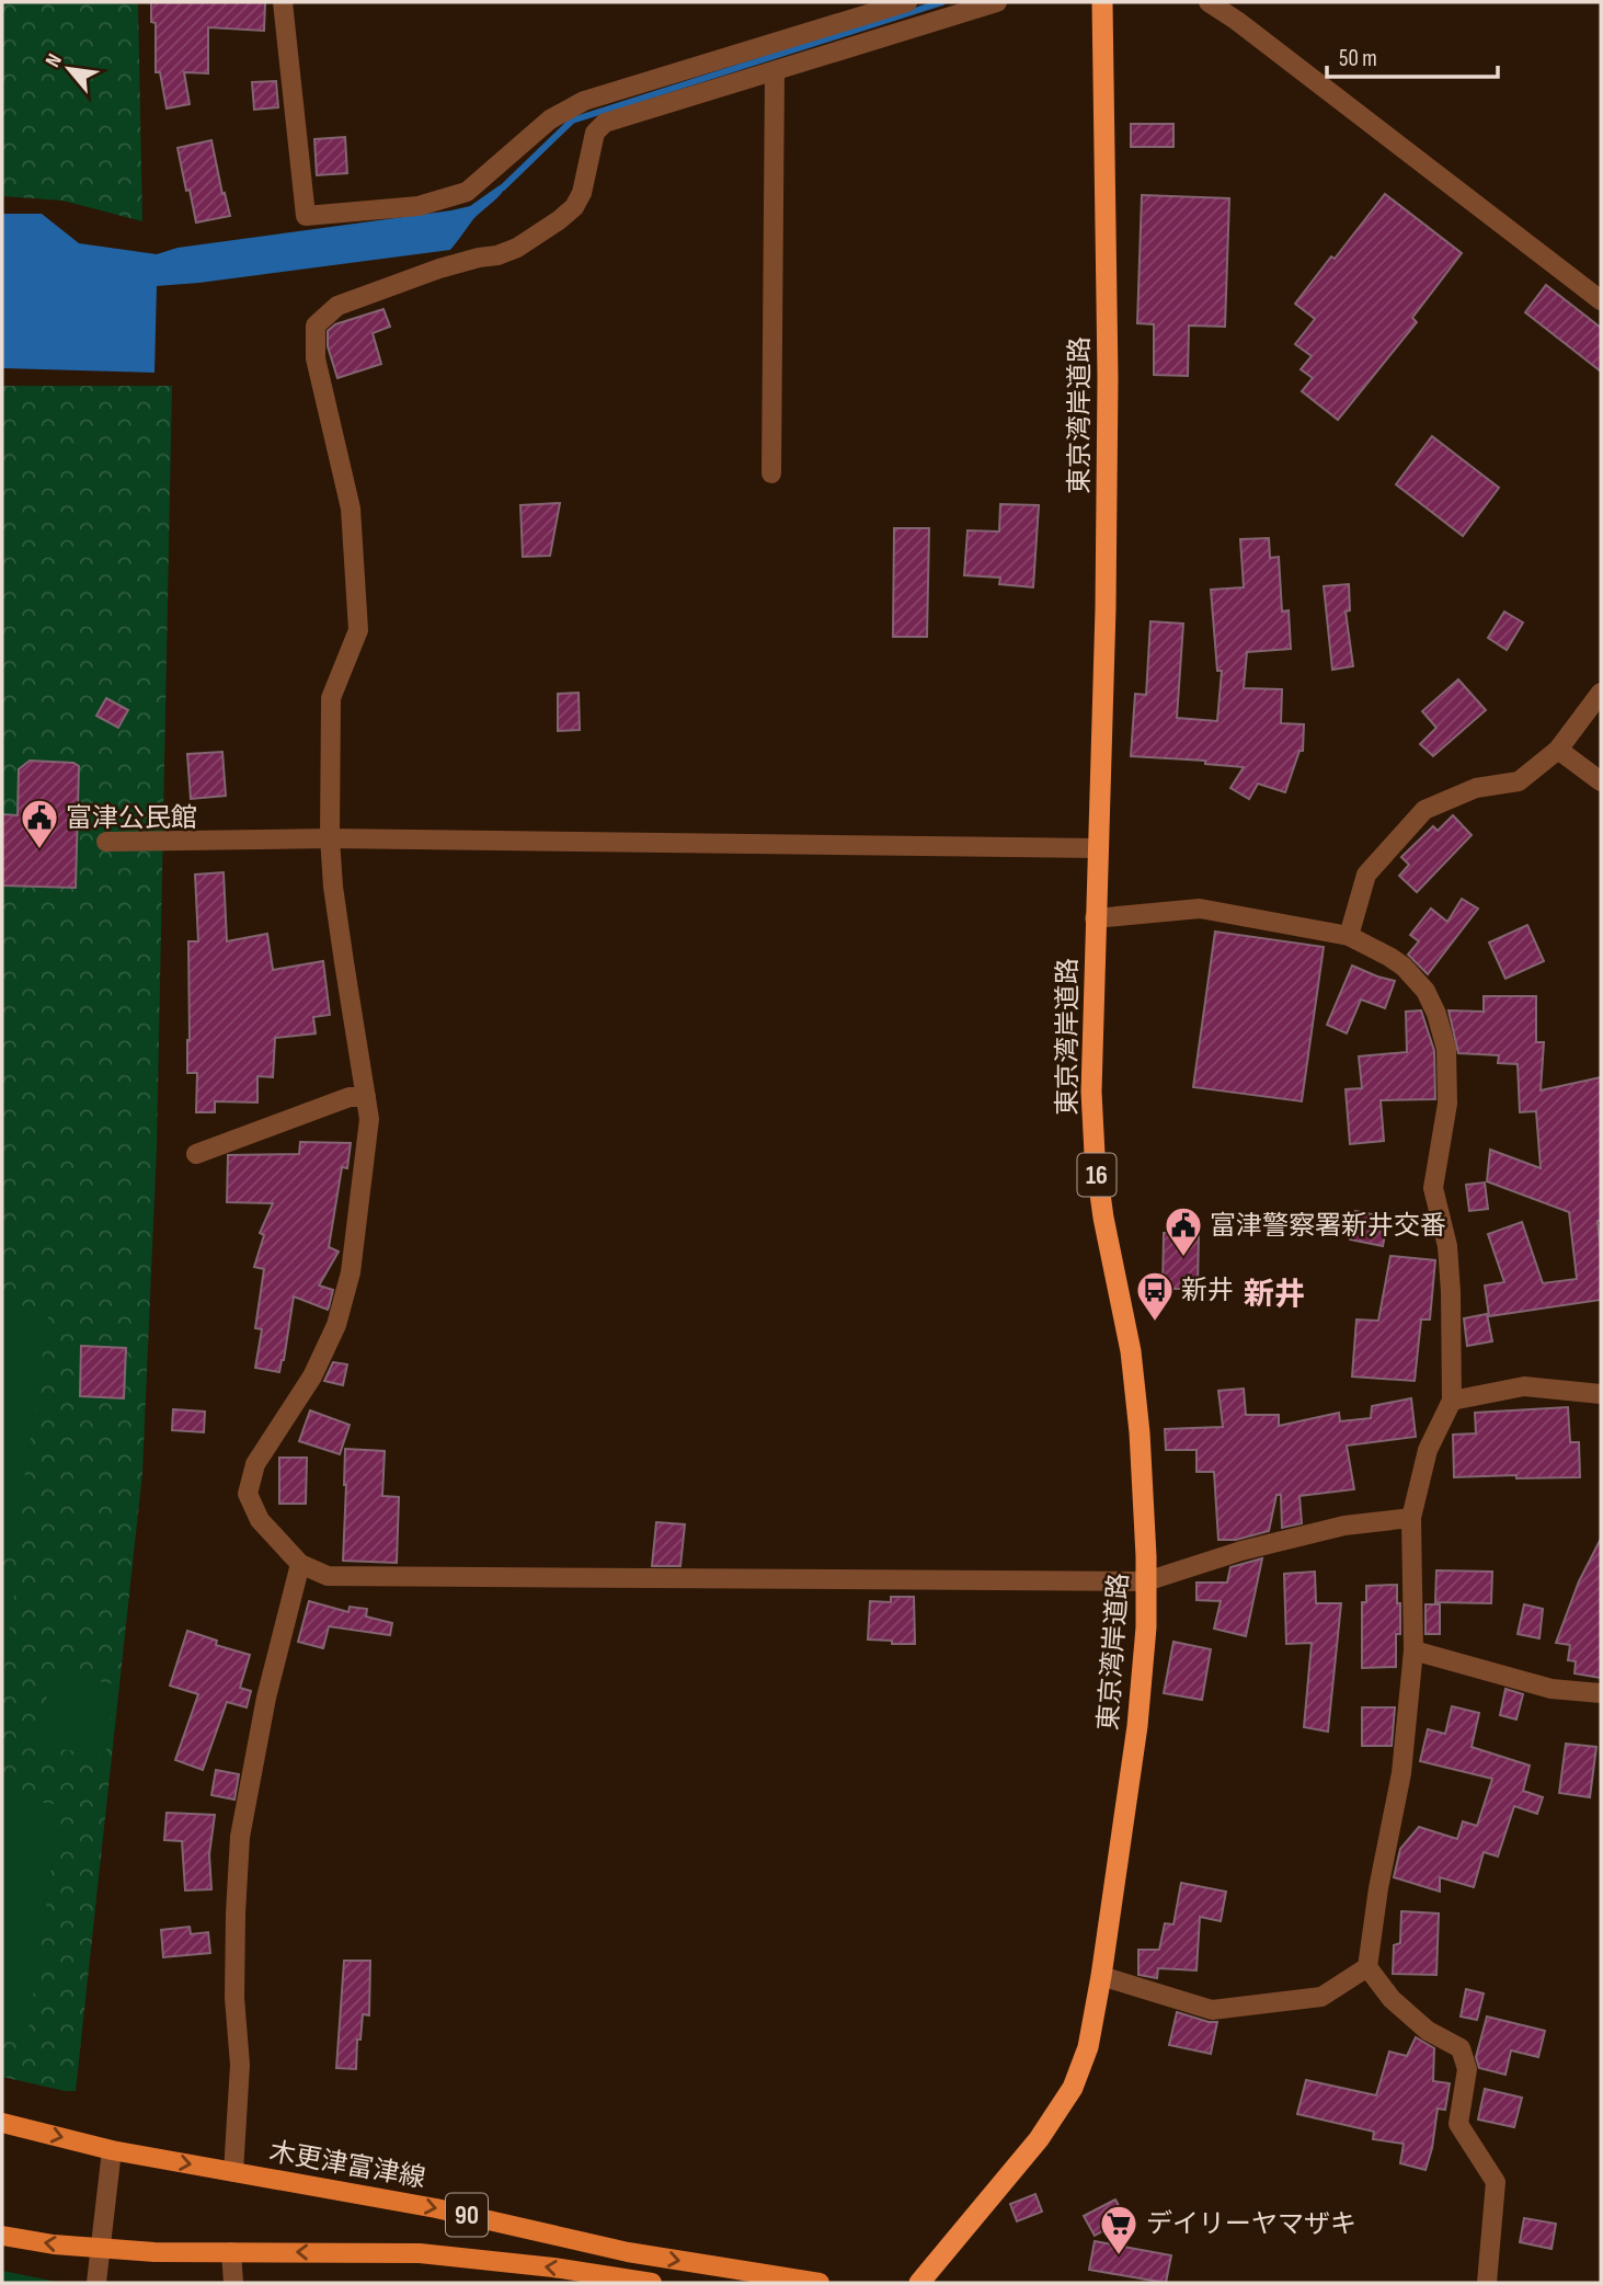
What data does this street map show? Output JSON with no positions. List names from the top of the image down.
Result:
{
  "streets": {
    "highway": ["東京湾岸道路", "16"],
    "main road": ["木更津富津線", "90"]
  },
  "districts": ["新井"],
  "places": {
    "public building": ["富津公民館", "富津警察署新井交番"],
    "bus stop": ["新井"],
    "supermarket": ["デイリーヤマザキ"]
  },
  "scale_bar": "50 m",
  "north": "top left"
}
